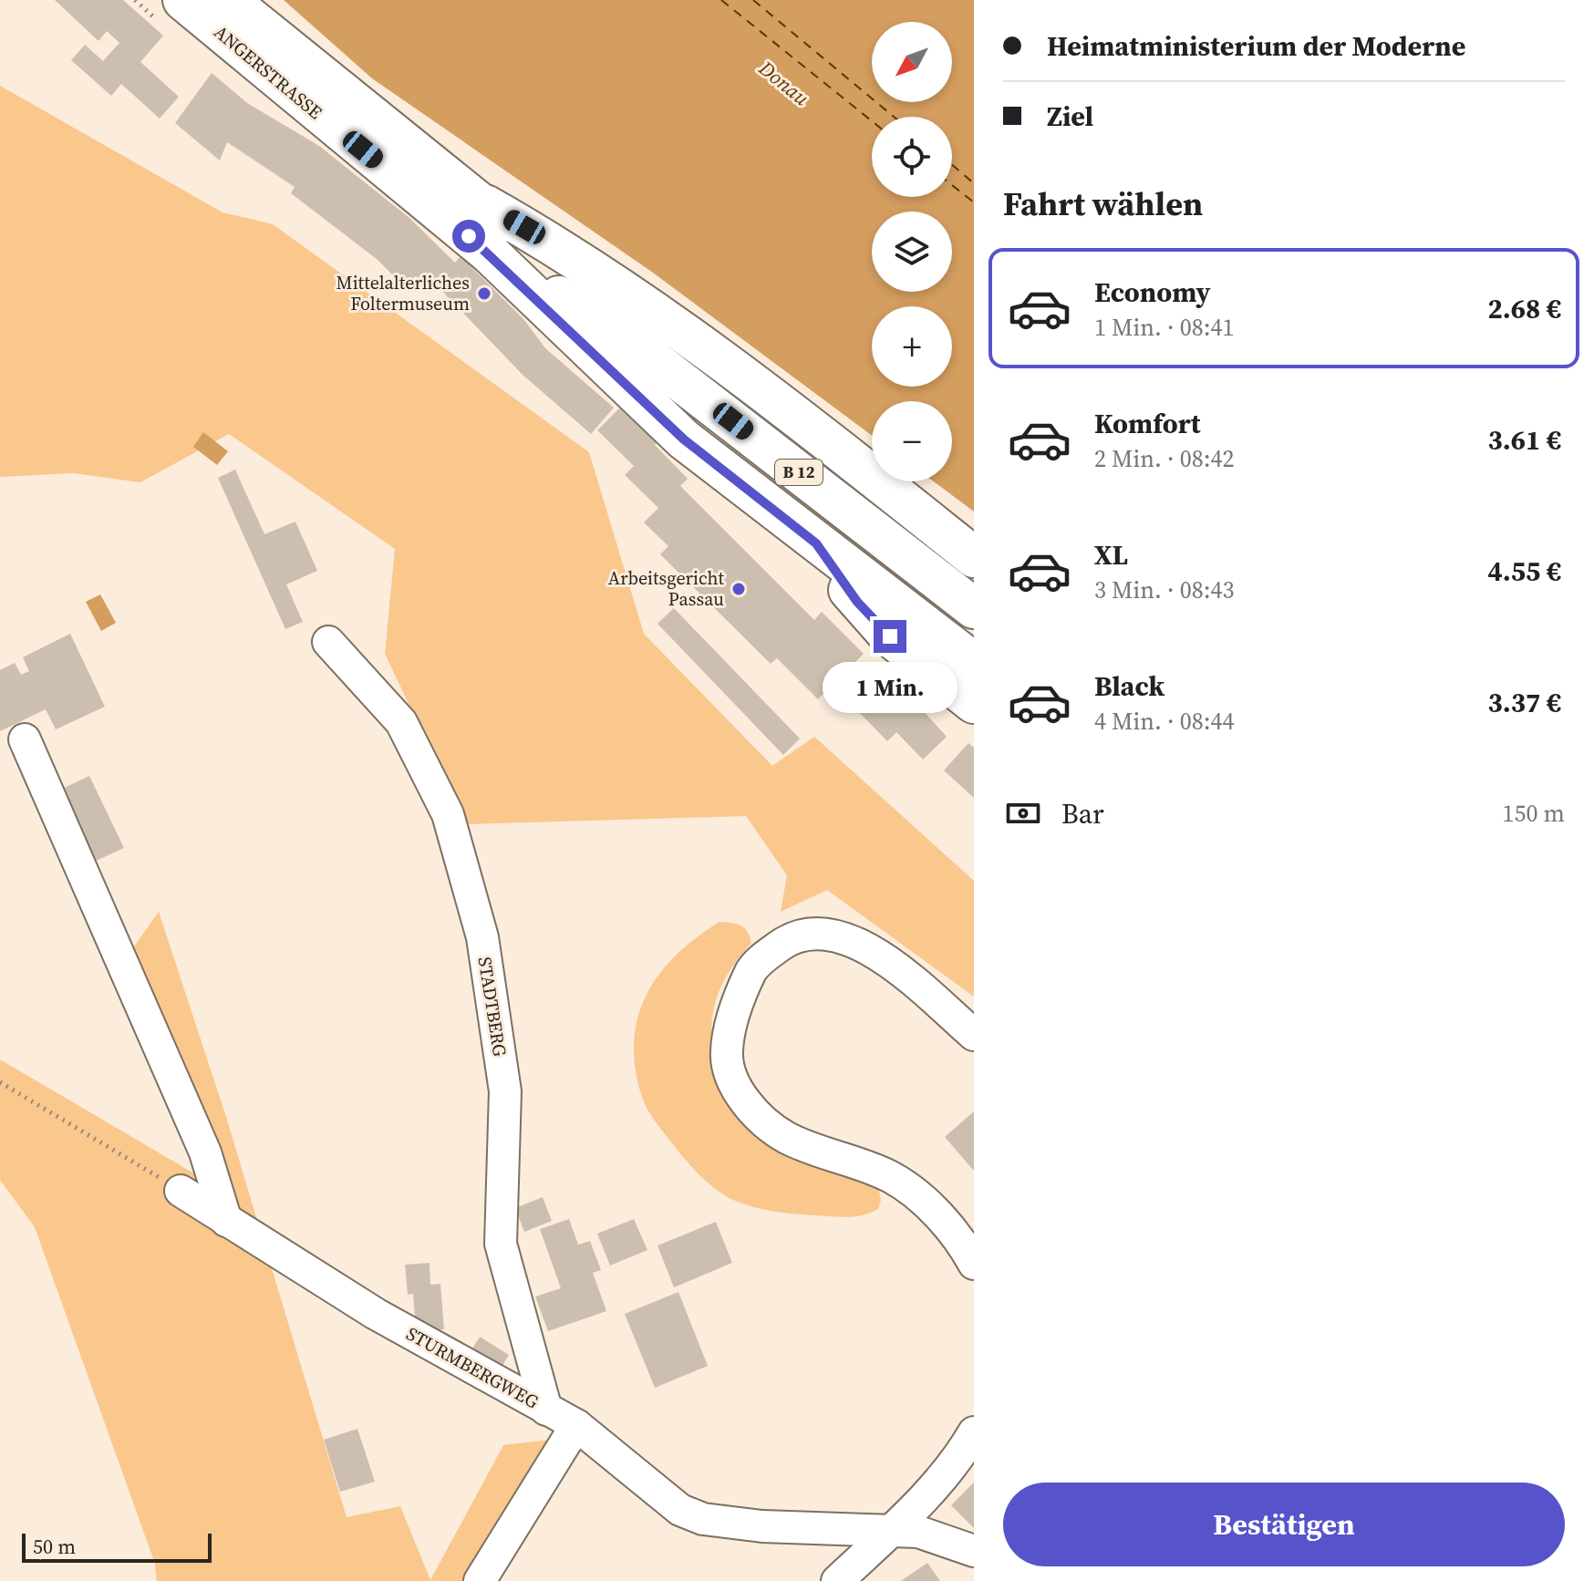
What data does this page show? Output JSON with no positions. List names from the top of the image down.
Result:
{
  "streets": {
    "main road": ["ANGERSTRASSE", "B 12"],
    "street": ["STADTBERG", "STURMBERGWEG"]
  },
  "crossings": [
    ["ANGERSTRASSE", "B 12"],
    ["STADTBERG", "STURMBERGWEG"]
  ],
  "water": ["Donau"],
  "places": ["Mittelalterliches Foltermuseum", "Arbeitsgericht Passau"],
  "scale_bar": "50 m",
  "north": "bottom left",
  "page": {
    "banner": ["Heimatministerium der Moderne", "Ziel"],
    "map_buttons": ["+", "−"],
    "heading": "Fahrt wählen",
    "list": [
      {
        "name": "Economy",
        "note": "1 Min. · 08:41",
        "value": "2.68 €"
      },
      {
        "name": "Komfort",
        "note": "2 Min. · 08:42",
        "value": "3.61 €"
      },
      {
        "name": "XL",
        "note": "3 Min. · 08:43",
        "value": "4.55 €"
      },
      {
        "name": "Black",
        "note": "4 Min. · 08:44",
        "value": "3.37 €"
      }
    ],
    "bubble": "1 Min.",
    "pay": ["Bar", "150 m"],
    "buttons": "Bestätigen",
    "scale": "50 m"
  }
}
